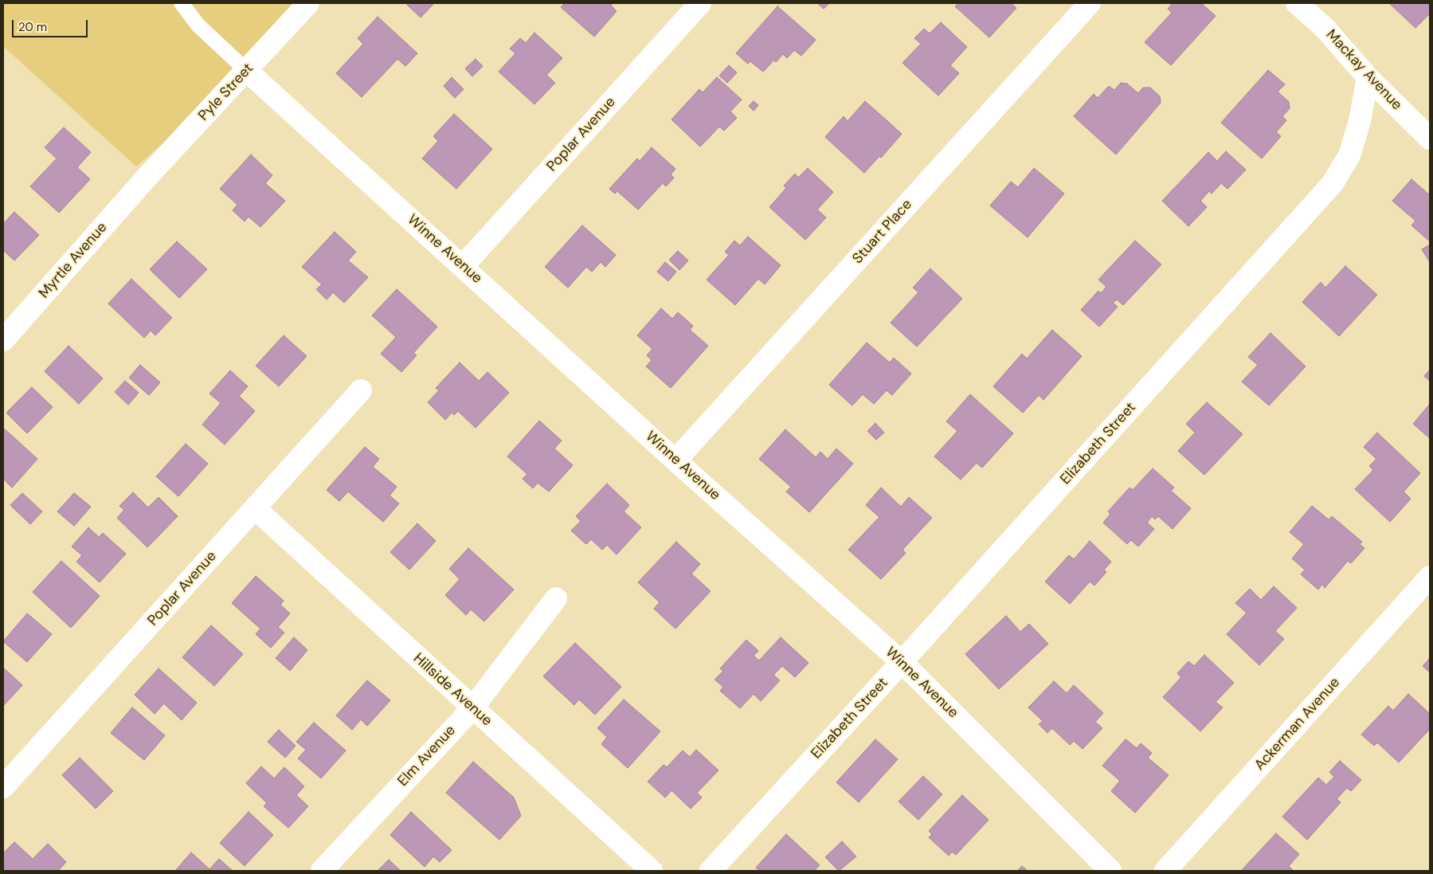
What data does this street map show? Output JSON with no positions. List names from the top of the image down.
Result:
{
  "streets": {
    "street": [
      "Mackay Avenue",
      "Pyle Street",
      "Poplar Avenue",
      "Stuart Place",
      "Winne Avenue",
      "Myrtle Avenue",
      "Elizabeth Street",
      "Hillside Avenue",
      "Ackerman Avenue",
      "Elm Avenue"
    ]
  },
  "crossings": [
    ["Mackay Avenue", "Elizabeth Street"],
    ["Pyle Street", "Winne Avenue"],
    ["Pyle Street", "Myrtle Avenue"],
    ["Poplar Avenue", "Winne Avenue"],
    ["Poplar Avenue", "Hillside Avenue"],
    ["Stuart Place", "Winne Avenue"],
    ["Winne Avenue", "Elizabeth Street"],
    ["Hillside Avenue", "Elm Avenue"]
  ],
  "scale_bar": "20 m"
}
